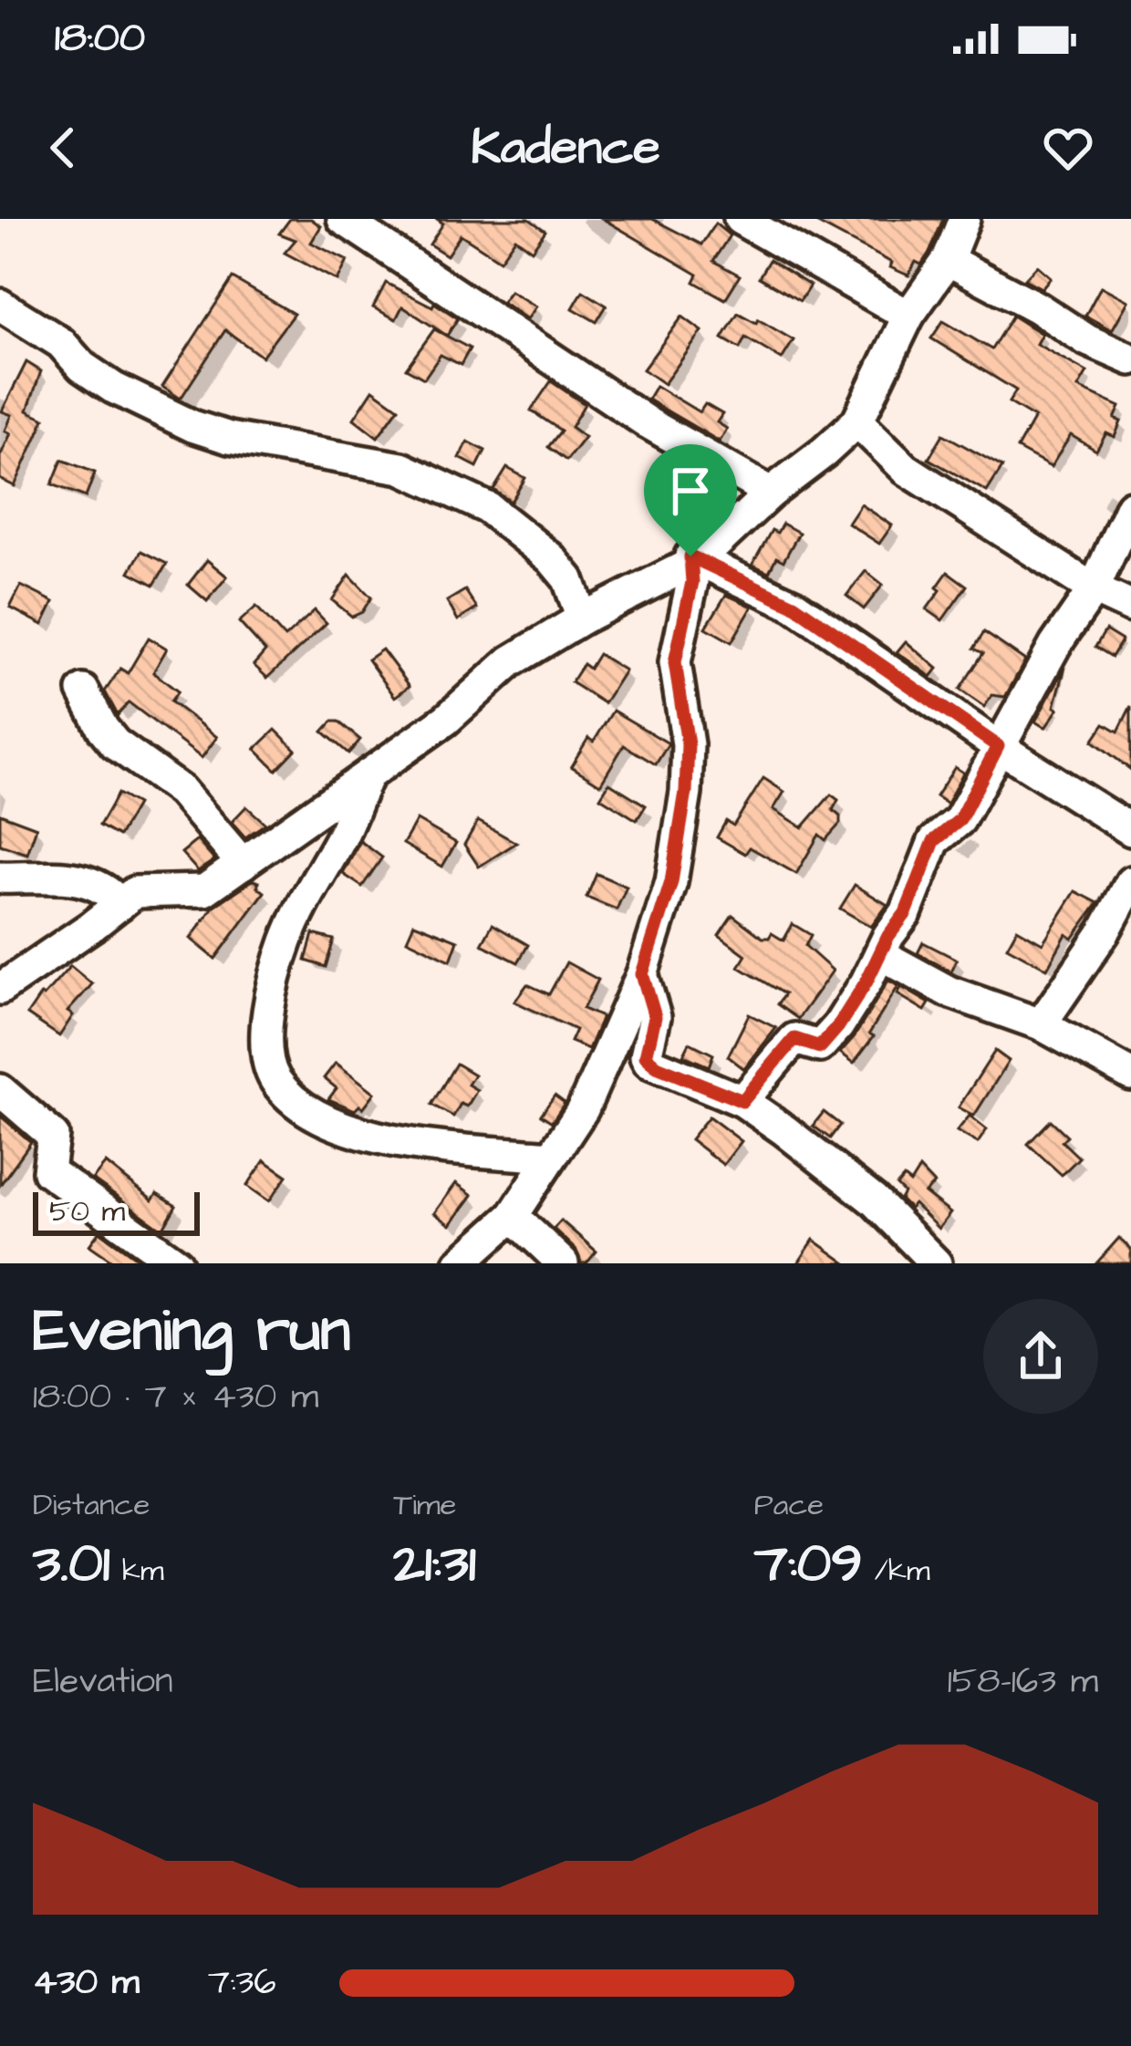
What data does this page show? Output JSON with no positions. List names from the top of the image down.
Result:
{
  "scale_bar": "50 m",
  "page": {
    "status": "18:00",
    "header": "Kadence",
    "scale": "50 m",
    "heading": ["Evening run", "18:00 · 7 × 430 m"],
    "stats": [
      ["Distance", "3.01 km"],
      ["Time", "21:31"],
      ["Pace", "7:09 /km"]
    ],
    "chart": ["Elevation", "158–163 m"],
    "list": [
      {
        "name": "430 m",
        "note": "7:36"
      }
    ]
  }
}
